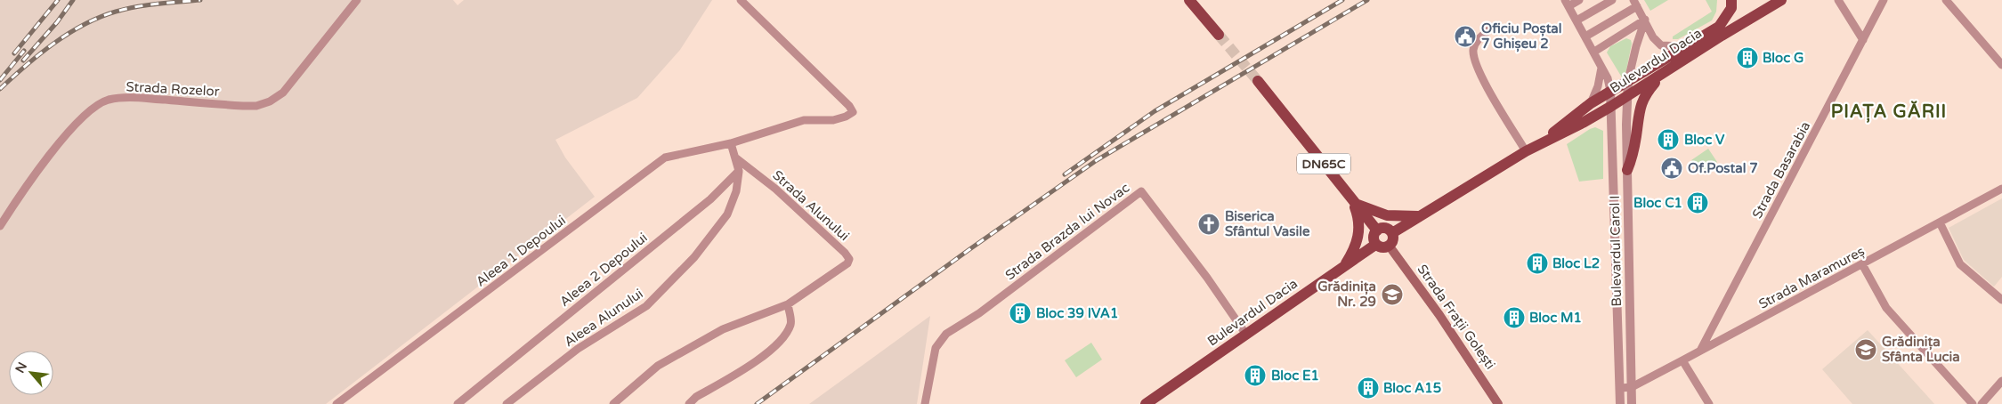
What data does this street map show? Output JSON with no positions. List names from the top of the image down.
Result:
{
  "streets": {
    "main road": ["Bulevardul Dacia", "DN65C", "Strada Frații Golești"],
    "street": [
      "Strada Rozelor",
      "Strada Basarabia",
      "Strada Alunului",
      "Strada Brazda lui Novac",
      "Aleea 1 Depoului",
      "Bulevardul Carol I",
      "Aleea 2 Depoului",
      "Strada Maramureș",
      "Aleea Alunului"
    ]
  },
  "crossings": [
    ["Bulevardul Dacia", "DN65C"],
    ["Bulevardul Dacia", "Strada Brazda lui Novac"],
    ["Bulevardul Dacia", "Bulevardul Carol I"],
    ["Bulevardul Dacia", "Strada Frații Golești"],
    ["DN65C", "Strada Frații Golești"],
    ["Strada Basarabia", "Strada Maramureș"],
    ["Bulevardul Carol I", "Strada Maramureș"],
    ["Aleea 2 Depoului", "Aleea Alunului"]
  ],
  "districts": ["PIAȚA GĂRII"],
  "places": {
    "public building": ["Oficiu Poștal 7 Ghișeu 2", "Of.Postal 7"],
    "building": [
      "Bloc G",
      "Bloc V",
      "Bloc C1",
      "Bloc L2",
      "Bloc 39 IVA1",
      "Bloc M1",
      "Bloc E1",
      "Bloc A15"
    ],
    "church": ["Biserica Sfântul Vasile"],
    "school or university": ["Grădinița Nr. 29", "Grădinița Sfânta Lucia"]
  },
  "north": "top left"
}
